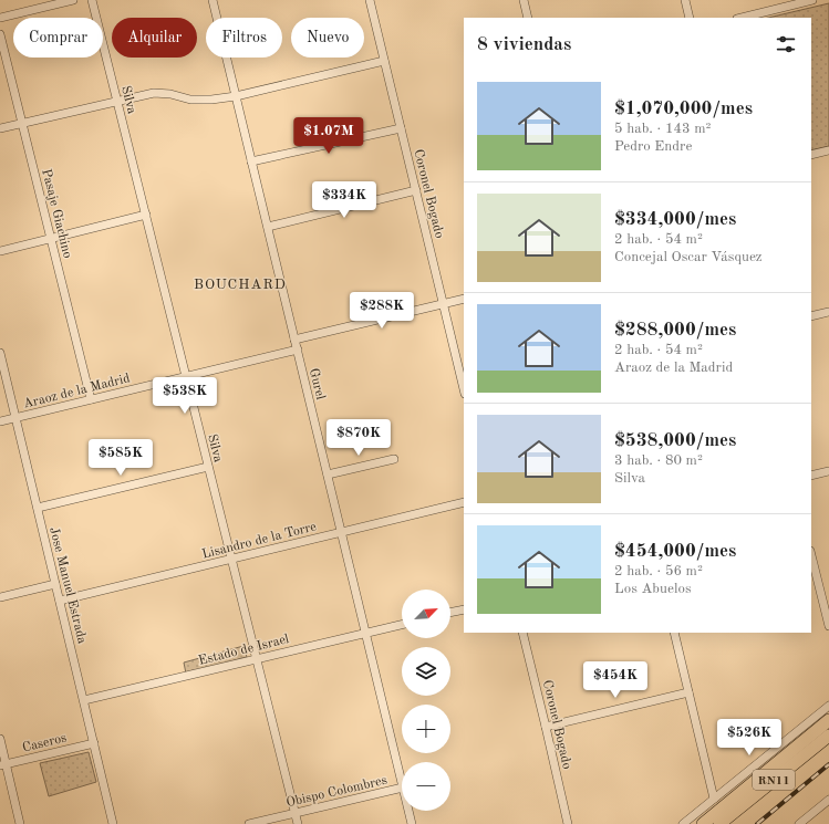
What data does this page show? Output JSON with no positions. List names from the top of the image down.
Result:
{
  "streets": {
    "main road": ["RN11"],
    "street": [
      "Silva",
      "Coronel Bogado",
      "Pasaje Giachino",
      "Gurel",
      "Araoz de la Madrid",
      "Lisandro de la Torre",
      "Jose Manuel Estrada",
      "Estado de Israel",
      "Caseros",
      "Obispo Colombres"
    ]
  },
  "crossings": [
    ["Silva", "Araoz de la Madrid"],
    ["Silva", "Lisandro de la Torre"],
    ["Silva", "Estado de Israel"],
    ["Silva", "Obispo Colombres"],
    ["Pasaje Giachino", "Araoz de la Madrid"],
    ["Gurel", "Araoz de la Madrid"],
    ["Gurel", "Lisandro de la Torre"],
    ["Gurel", "Estado de Israel"],
    ["Araoz de la Madrid", "Jose Manuel Estrada"],
    ["Lisandro de la Torre", "Jose Manuel Estrada"],
    ["Jose Manuel Estrada", "Estado de Israel"],
    ["Jose Manuel Estrada", "Caseros"]
  ],
  "districts": ["BOUCHARD"],
  "north": "top right",
  "page": {
    "chip": [
      "Comprar",
      "Alquilar",
      "Filtros",
      "Nuevo"
    ],
    "heading": "8 viviendas",
    "list": [
      {
        "name": "$1,070,000/mes",
        "note": "5 hab. · 143 m² · Pedro Endre"
      },
      {
        "name": "$334,000/mes",
        "note": "2 hab. · 54 m² · Concejal Oscar Vásquez"
      },
      {
        "name": "$288,000/mes",
        "note": "2 hab. · 54 m² · Araoz de la Madrid"
      },
      {
        "name": "$538,000/mes",
        "note": "3 hab. · 80 m² · Silva"
      },
      {
        "name": "$454,000/mes",
        "note": "2 hab. · 56 m² · Los Abuelos"
      }
    ],
    "price": [
      "$1.07M",
      "$334K",
      "$288K",
      "$538K",
      "$870K",
      "$585K",
      "$454K",
      "$526K"
    ],
    "map_buttons": ["+", "−"]
  }
}
